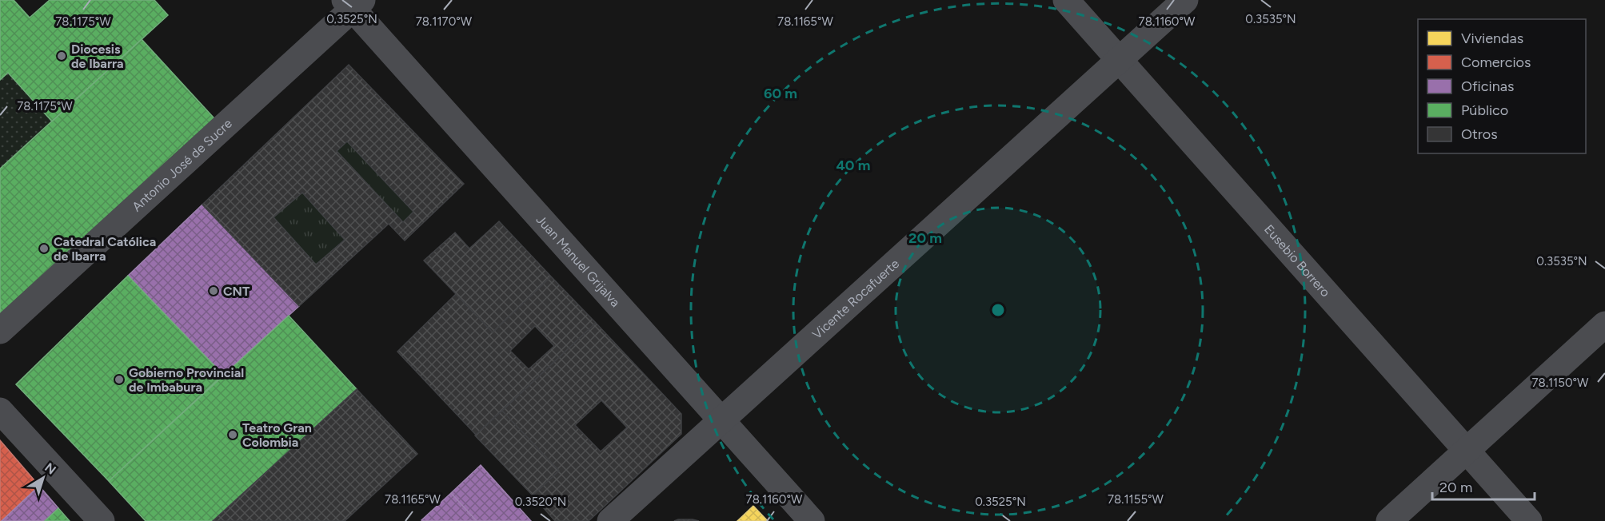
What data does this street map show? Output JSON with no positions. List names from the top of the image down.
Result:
{
  "streets": {
    "street": [
      "Antonio José de Sucre",
      "Juan Manuel Grijalva",
      "Eusebio Borrero",
      "Vicente Rocafuerte"
    ]
  },
  "crossings": [
    ["Antonio José de Sucre", "Juan Manuel Grijalva"],
    ["Juan Manuel Grijalva", "Vicente Rocafuerte"],
    ["Eusebio Borrero", "Vicente Rocafuerte"]
  ],
  "places": [
    "Diocesis de Ibarra",
    "Catedral Católica de Ibarra",
    "CNT",
    "Gobierno Provincial de Imbabura",
    "Teatro Gran Colombia"
  ],
  "legend": [
    "Viviendas",
    "Comercios",
    "Oficinas",
    "Público",
    "Otros"
  ],
  "scale_bar": "20 m",
  "north": "top right",
  "coordinates": [
    "0.3525°N",
    "0.3535°N",
    "78.1175°W",
    "78.1170°W",
    "78.1165°W",
    "78.1160°W",
    "78.1150°W",
    "78.1155°W",
    "0.3520°N"
  ],
  "rings": ["60 m", "40 m", "20 m"]
}
